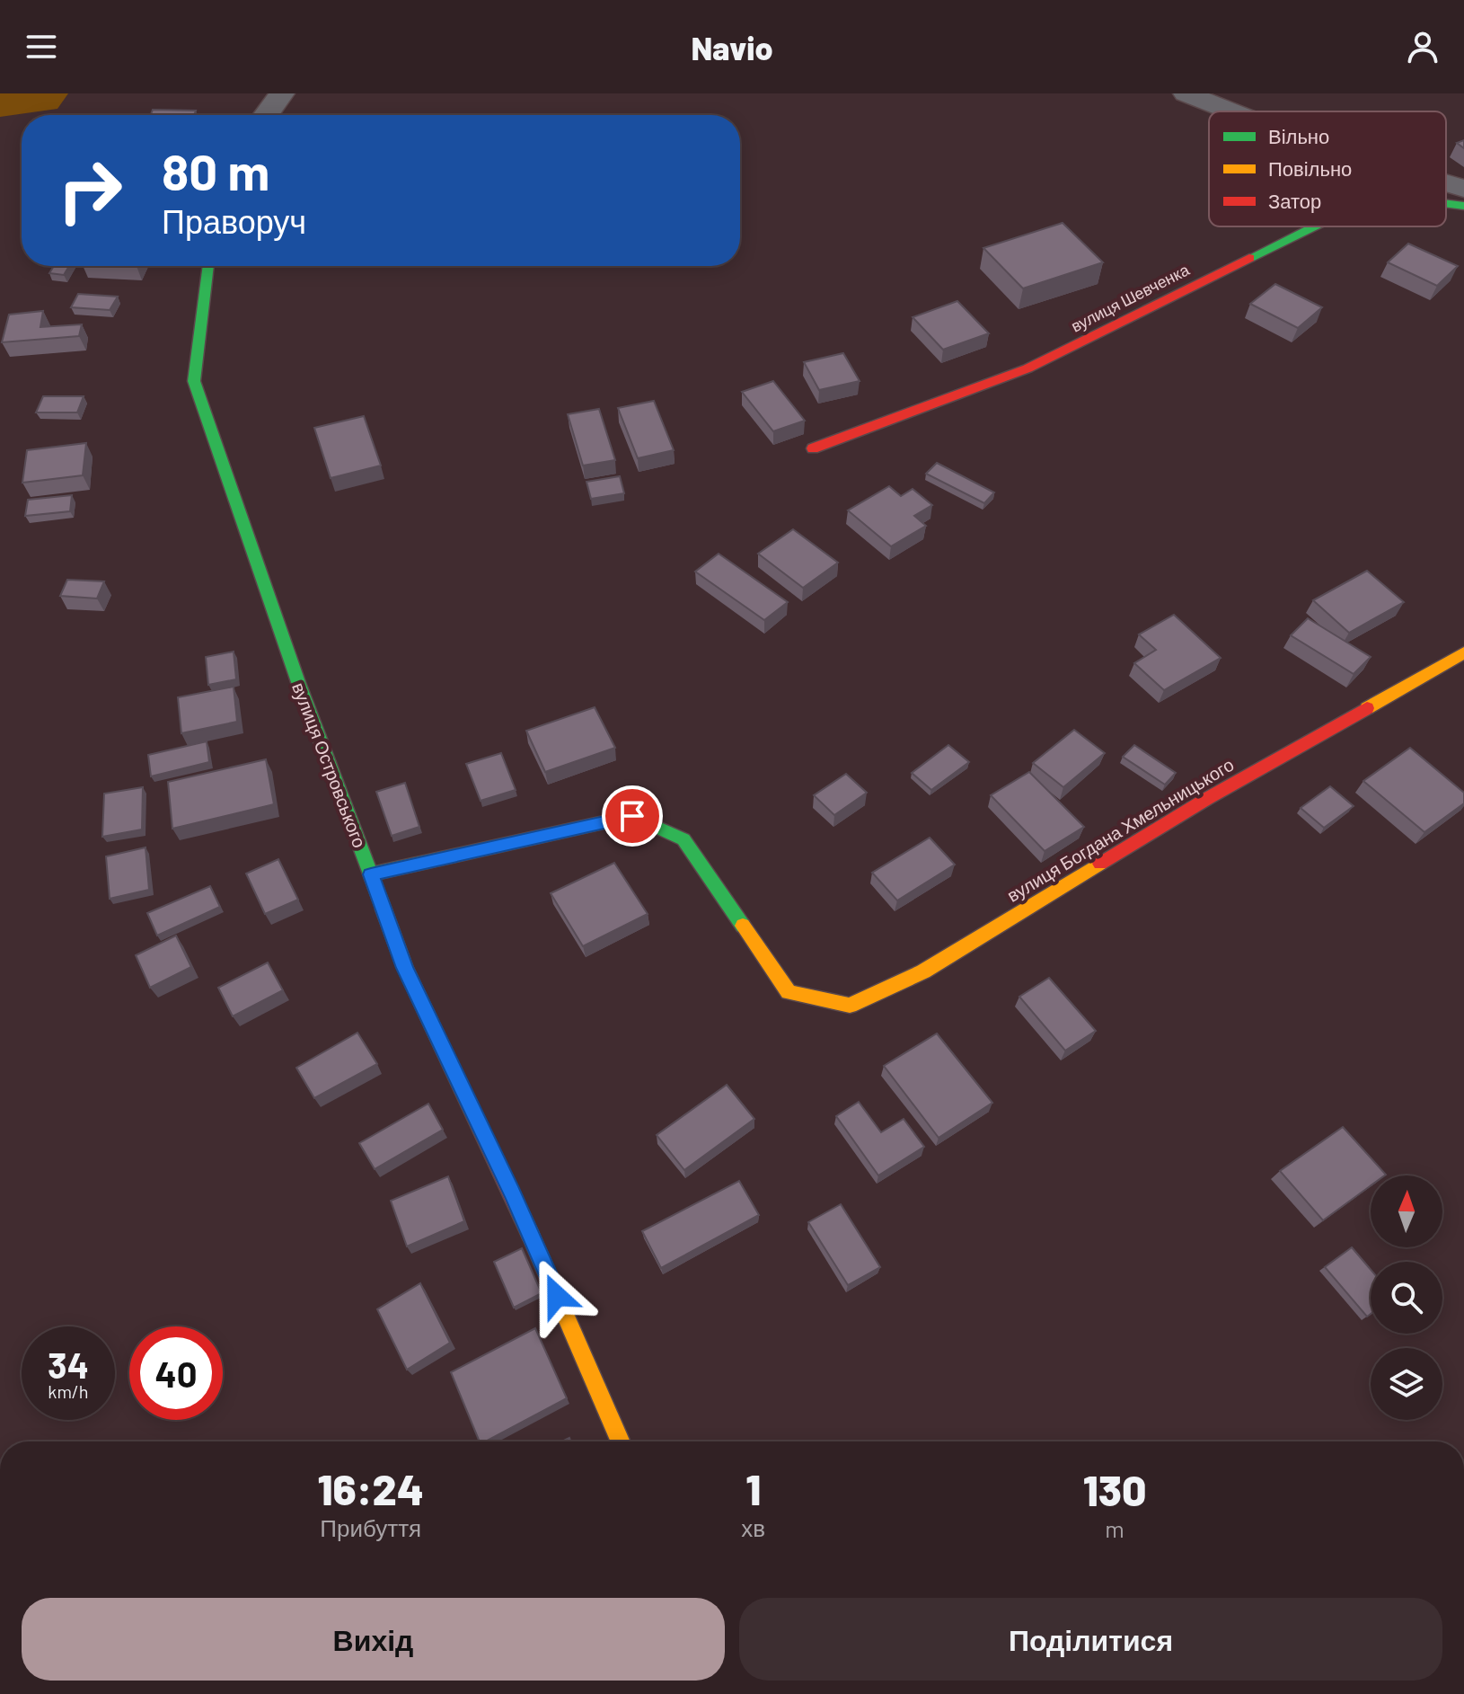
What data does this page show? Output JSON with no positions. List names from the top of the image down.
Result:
{
  "streets": {
    "street": ["вулиця Шевченка", "вулиця Островського", "вулиця Богдана Хмельницького"]
  },
  "crossings": [
    ["вулиця Островського", "вулиця Богдана Хмельницького"]
  ],
  "legend": ["Вільно", "Повільно", "Затор"],
  "north": "top",
  "page": {
    "header": "Navio",
    "turn": ["80 m", "Праворуч"],
    "speed": "34 km/h",
    "limit": "40",
    "eta": [
      "16:24",
      "Прибуття",
      "1",
      "хв",
      "130",
      "m"
    ],
    "buttons": ["Вихід", "Поділитися"]
  }
}
